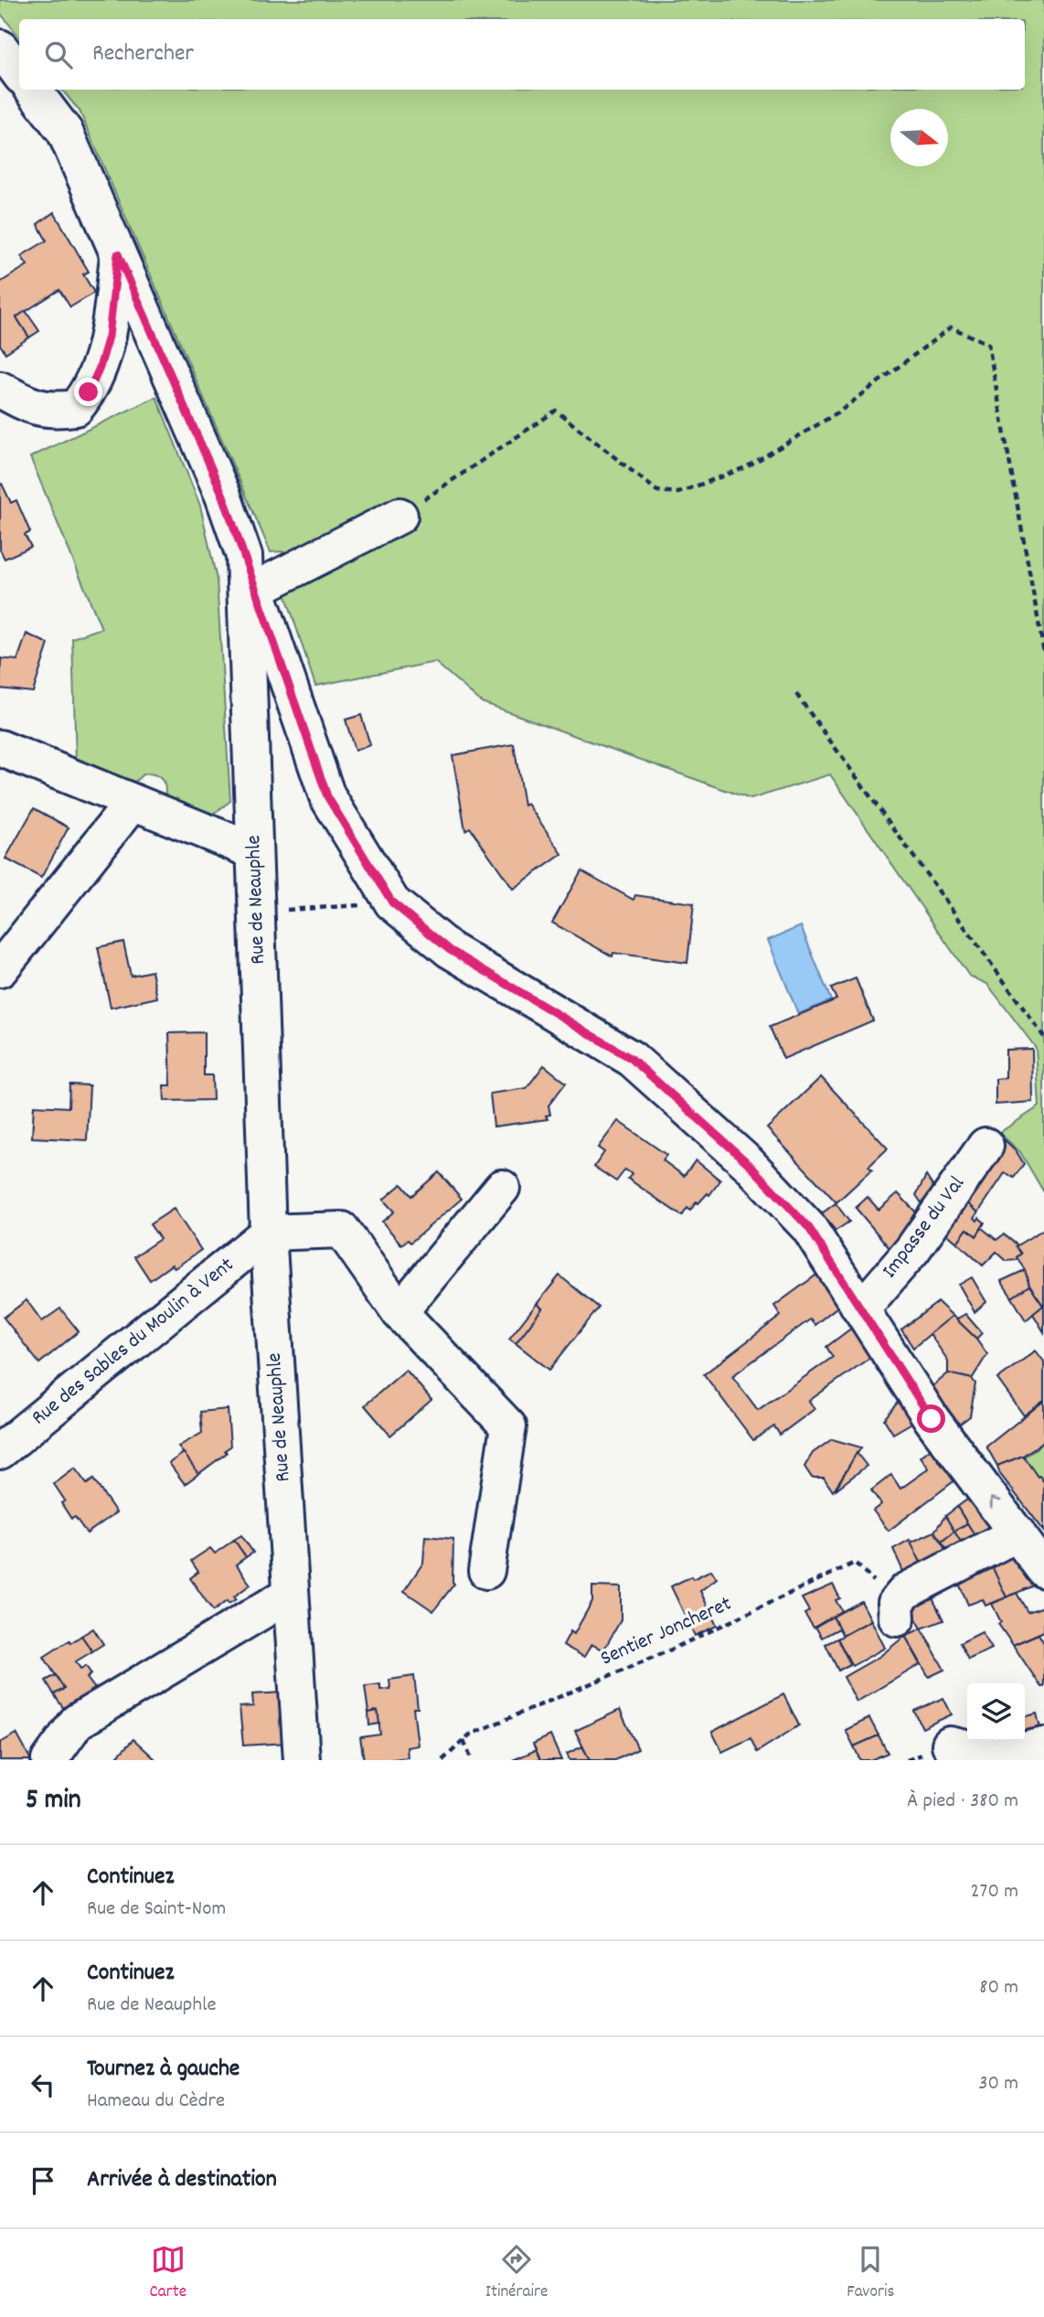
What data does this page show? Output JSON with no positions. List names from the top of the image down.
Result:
{
  "streets": {
    "street": ["Rue de Neauphle", "Impasse du Val", "Rue des Sables du Moulin à Vent"],
    "path": ["Sentier Joncheret"]
  },
  "crossings": [
    ["Rue de Neauphle", "Rue des Sables du Moulin à Vent"]
  ],
  "north": "right",
  "page": {
    "search": "Rechercher",
    "heading": ["5 min", "À pied · 380 m"],
    "list": [
      ["Continuez", "Rue de Saint-Nom", "270 m"],
      ["Continuez", "Rue de Neauphle", "80 m"],
      ["Tournez à gauche", "Hameau du Cèdre", "30 m"],
      "Arrivée à destination"
    ],
    "nav": ["Carte", "Itinéraire", "Favoris"]
  }
}
